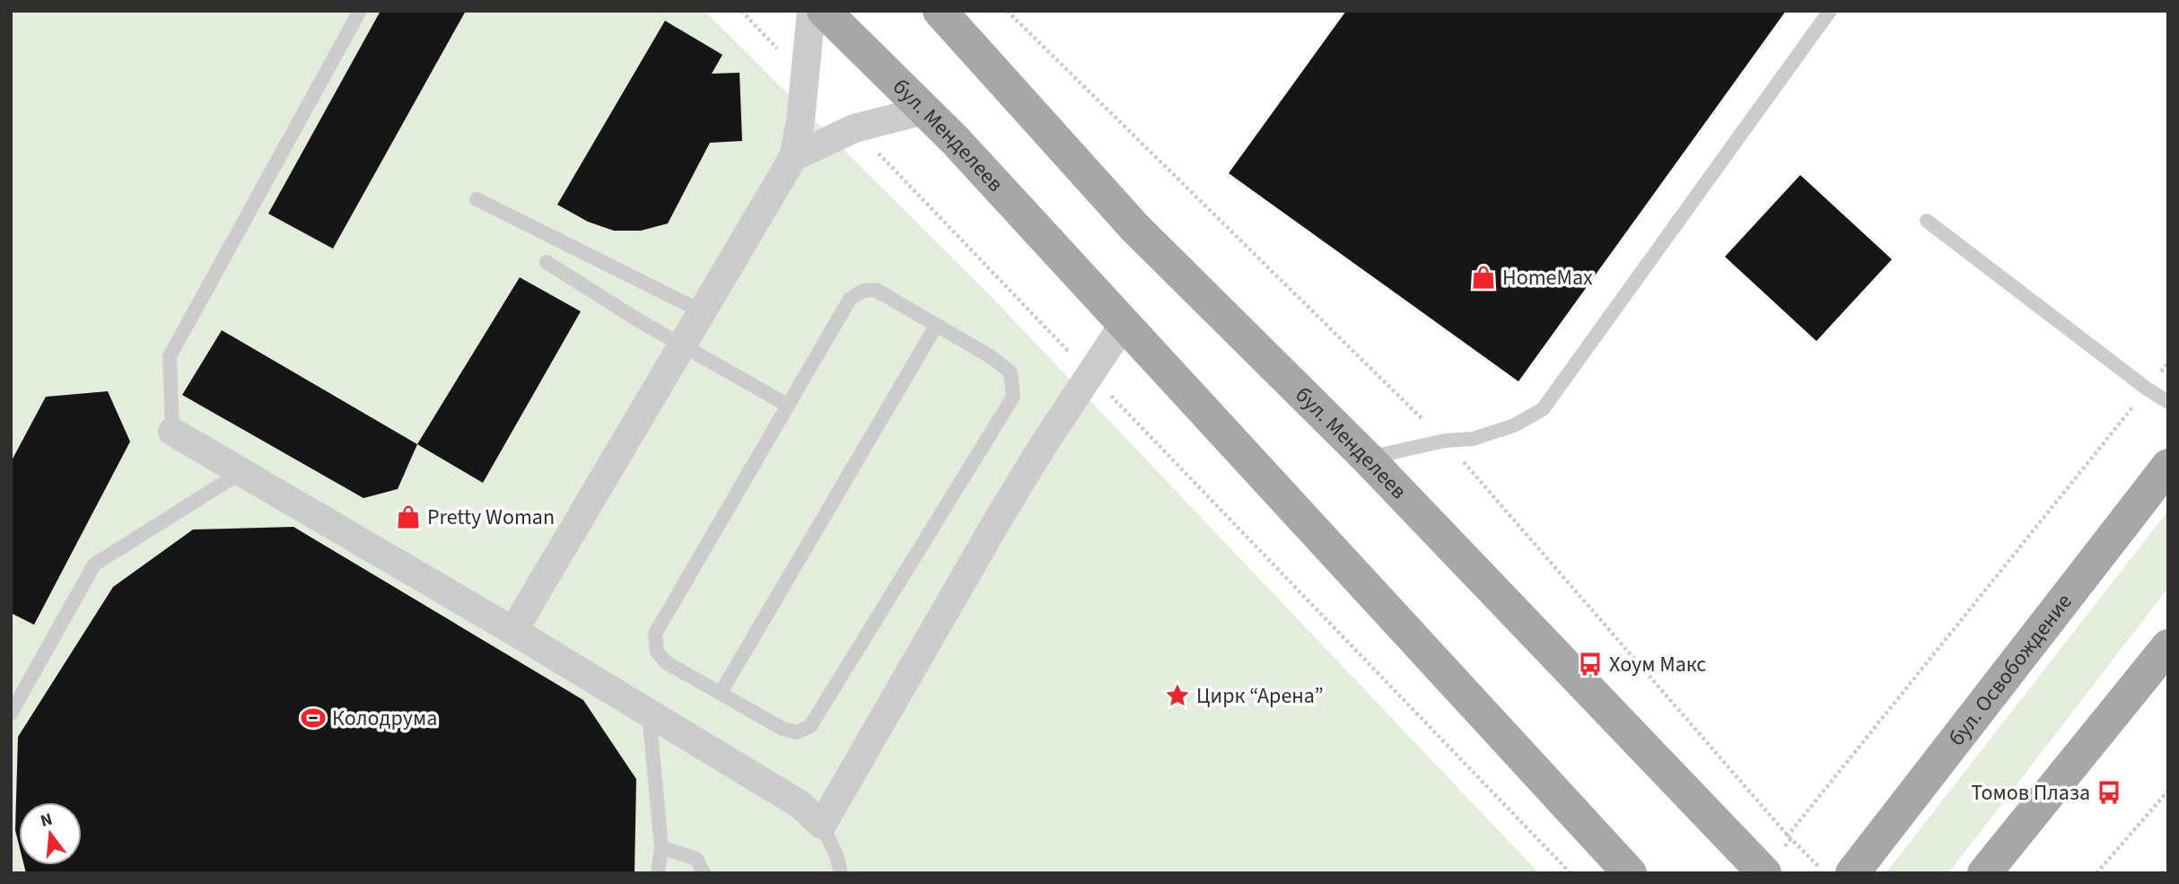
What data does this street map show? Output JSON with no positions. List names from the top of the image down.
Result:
{
  "streets": {
    "main road": ["бул. Менделеев", "бул. Освобождение"]
  },
  "places": {
    "shop": ["HomeMax", "Pretty Woman"],
    "bus stop": ["Хоум Макс", "Томов Плаза"],
    "place": ["Цирк “Арена”"],
    "sports": ["Колодрума"]
  },
  "north": "top"
}
